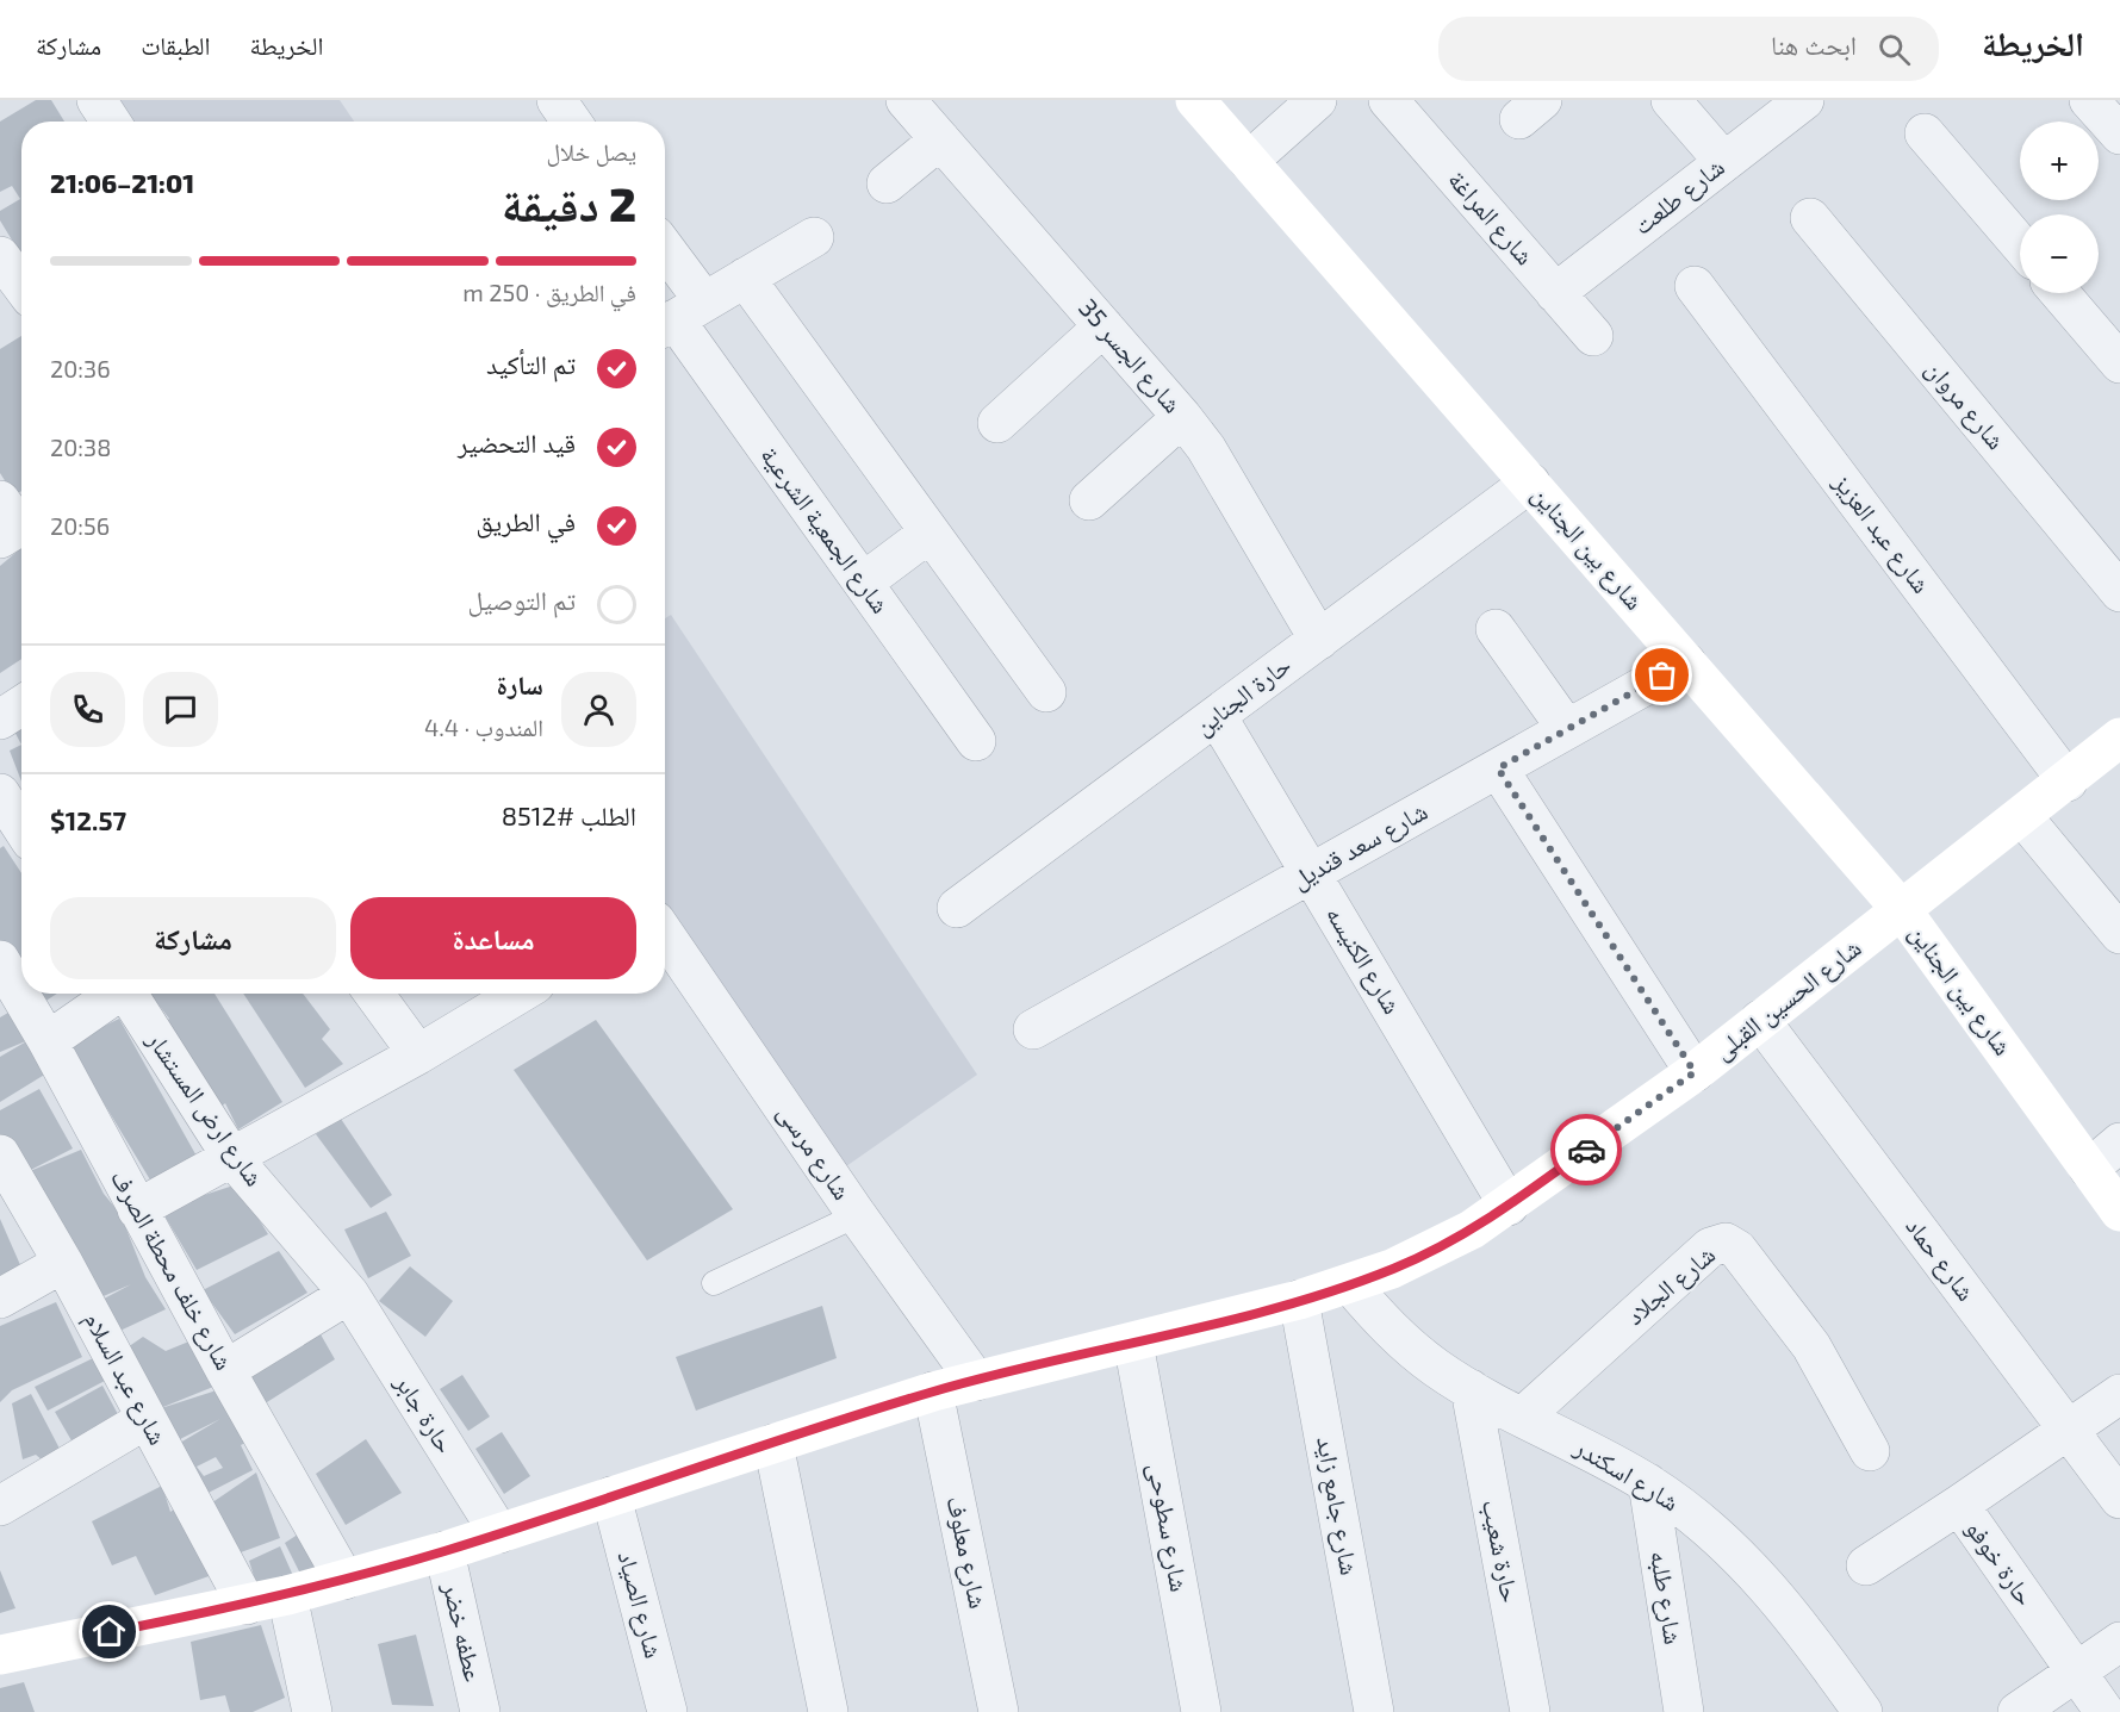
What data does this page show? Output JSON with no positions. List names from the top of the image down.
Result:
{
  "streets": {
    "main road": ["شارع بين الجناين", "شارع الحسين القبلى"],
    "street": [
      "شارع طلعت",
      "شارع المراغة",
      "شارع الجسر 35",
      "شارع مروان",
      "شارع الجمعية الشرعية",
      "شارع عبد العزيز",
      "حارة الجناين",
      "شارع سعد قنديل",
      "شارع الكنيسه",
      "شارع ارض المستشار",
      "شارع مرسى",
      "شارع حماد",
      "شارع خلف محطة الصرف",
      "شارع الجلاد",
      "شارع عبد السلام",
      "حارة جابر",
      "شارع اسكندر",
      "شارع جامع زايد",
      "شارع سطوحى",
      "حارة شعيب",
      "شارع معلوف",
      "حارة خوفو",
      "شارع طلبه",
      "شارع الصياد",
      "عطفه خضر"
    ]
  },
  "crossings": [
    ["شارع طلعت", "شارع المراغة"],
    ["شارع الجسر 35", "حارة الجناين"],
    ["شارع عبد العزيز", "شارع الحسين القبلى"],
    ["شارع بين الجناين", "حارة الجناين"],
    ["شارع بين الجناين", "شارع سعد قنديل"],
    ["شارع بين الجناين", "شارع الحسين القبلى"],
    ["حارة الجناين", "شارع الكنيسه"],
    ["شارع سعد قنديل", "شارع الكنيسه"],
    ["شارع الكنيسه", "شارع الحسين القبلى"],
    ["شارع الحسين القبلى", "شارع مرسى"],
    ["شارع الحسين القبلى", "شارع حماد"],
    ["شارع الحسين القبلى", "شارع خلف محطة الصرف"],
    ["شارع الحسين القبلى", "شارع عبد السلام"],
    ["شارع الحسين القبلى", "حارة جابر"],
    ["شارع الحسين القبلى", "شارع اسكندر"],
    ["شارع الحسين القبلى", "شارع جامع زايد"],
    ["شارع الحسين القبلى", "شارع سطوحى"],
    ["شارع الحسين القبلى", "شارع معلوف"],
    ["شارع الحسين القبلى", "شارع الصياد"],
    ["شارع الحسين القبلى", "عطفه خضر"],
    ["شارع ارض المستشار", "حارة جابر"],
    ["شارع حماد", "حارة خوفو"],
    ["شارع الجلاد", "شارع اسكندر"],
    ["شارع اسكندر", "حارة شعيب"],
    ["شارع اسكندر", "شارع طلبه"]
  ],
  "page": {
    "header": "الخريطة",
    "search": "ابحث هنا",
    "nav": ["الخريطة", "الطبقات", "مشاركة"],
    "map_buttons": ["+", "−"],
    "heading": ["2 دقيقة", "يصل خلال", "21:01–21:06"],
    "panel": [
      "سارة",
      "المندوب · 4.4",
      "الطلب #8512",
      "$12.57"
    ],
    "bar": "في الطريق · 250 m",
    "list": [
      ["تم التأكيد", "20:36"],
      ["قيد التحضير", "20:38"],
      ["في الطريق", "20:56"],
      "تم التوصيل"
    ],
    "buttons": ["مساعدة", "مشاركة"]
  }
}
